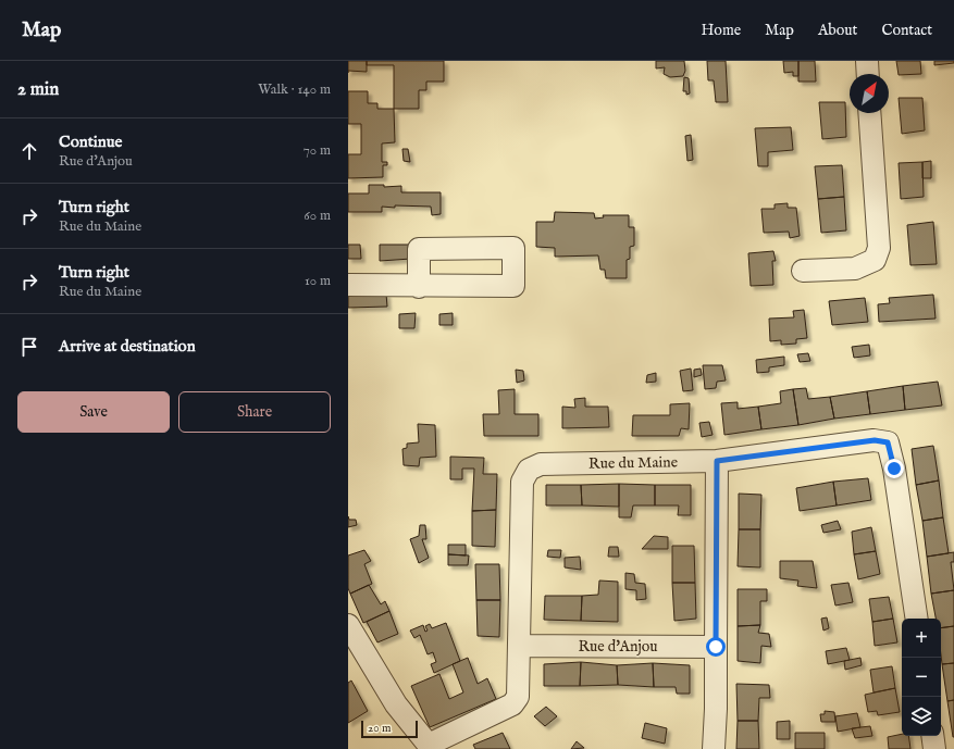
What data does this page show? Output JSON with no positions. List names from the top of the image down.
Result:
{
  "streets": {
    "street": ["Rue du Maine", "Rue d'Anjou"]
  },
  "crossings": [
    ["Rue du Maine", "Rue d'Anjou"]
  ],
  "scale_bar": "20 m",
  "north": "top right",
  "page": {
    "header": "Map",
    "nav": [
      "Home",
      "Map",
      "About",
      "Contact"
    ],
    "heading": ["2 min", "Walk · 140 m"],
    "list": [
      ["Continue", "Rue d'Anjou", "70 m"],
      ["Turn right", "Rue du Maine", "60 m"],
      ["Turn right", "Rue du Maine", "10 m"],
      "Arrive at destination"
    ],
    "buttons": ["Save", "Share"],
    "map_buttons": ["+", "−"],
    "scale": "20 m"
  }
}
